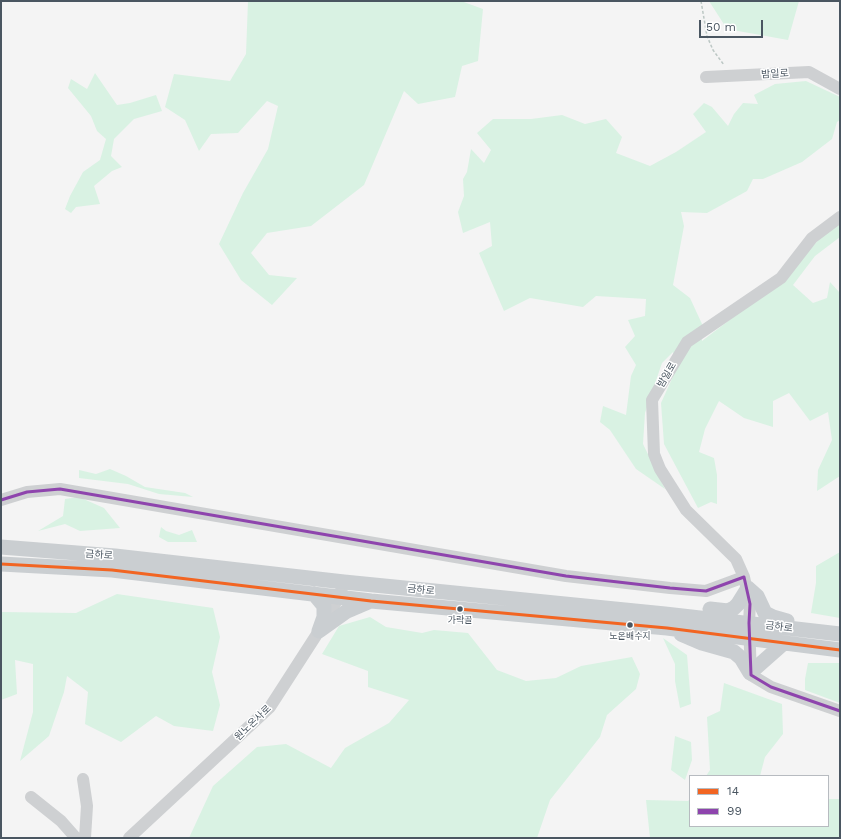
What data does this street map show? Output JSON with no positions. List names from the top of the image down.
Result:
{
  "streets": {
    "main road": ["금하로"],
    "street": ["밤일로", "원노온사로"]
  },
  "crossings": [
    ["밤일로", "금하로"],
    ["금하로", "원노온사로"]
  ],
  "places": ["가락골", "노온배수지"],
  "lines": ["transit line 99", "transit line 14"],
  "legend": ["14", "99"],
  "scale_bar": "50 m"
}
